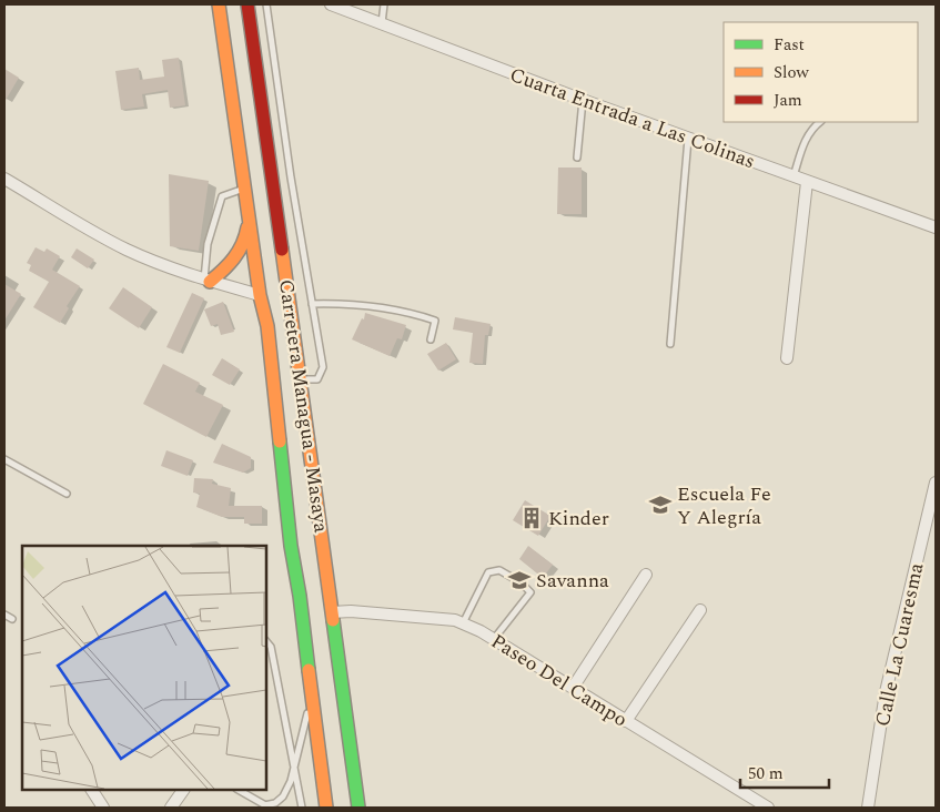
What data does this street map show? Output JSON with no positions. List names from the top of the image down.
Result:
{
  "streets": {
    "highway": ["Carretera Managua - Masaya"],
    "street": ["Cuarta Entrada a Las Colinas", "Calle La Cuaresma", "Paseo Del Campo"]
  },
  "crossings": [
    ["Carretera Managua - Masaya", "Paseo Del Campo"]
  ],
  "places": {
    "school or university": ["Escuela Fe Y Alegría", "Savanna"],
    "building": ["Kinder"]
  },
  "legend": ["Fast", "Slow", "Jam"],
  "scale_bar": "50 m"
}
